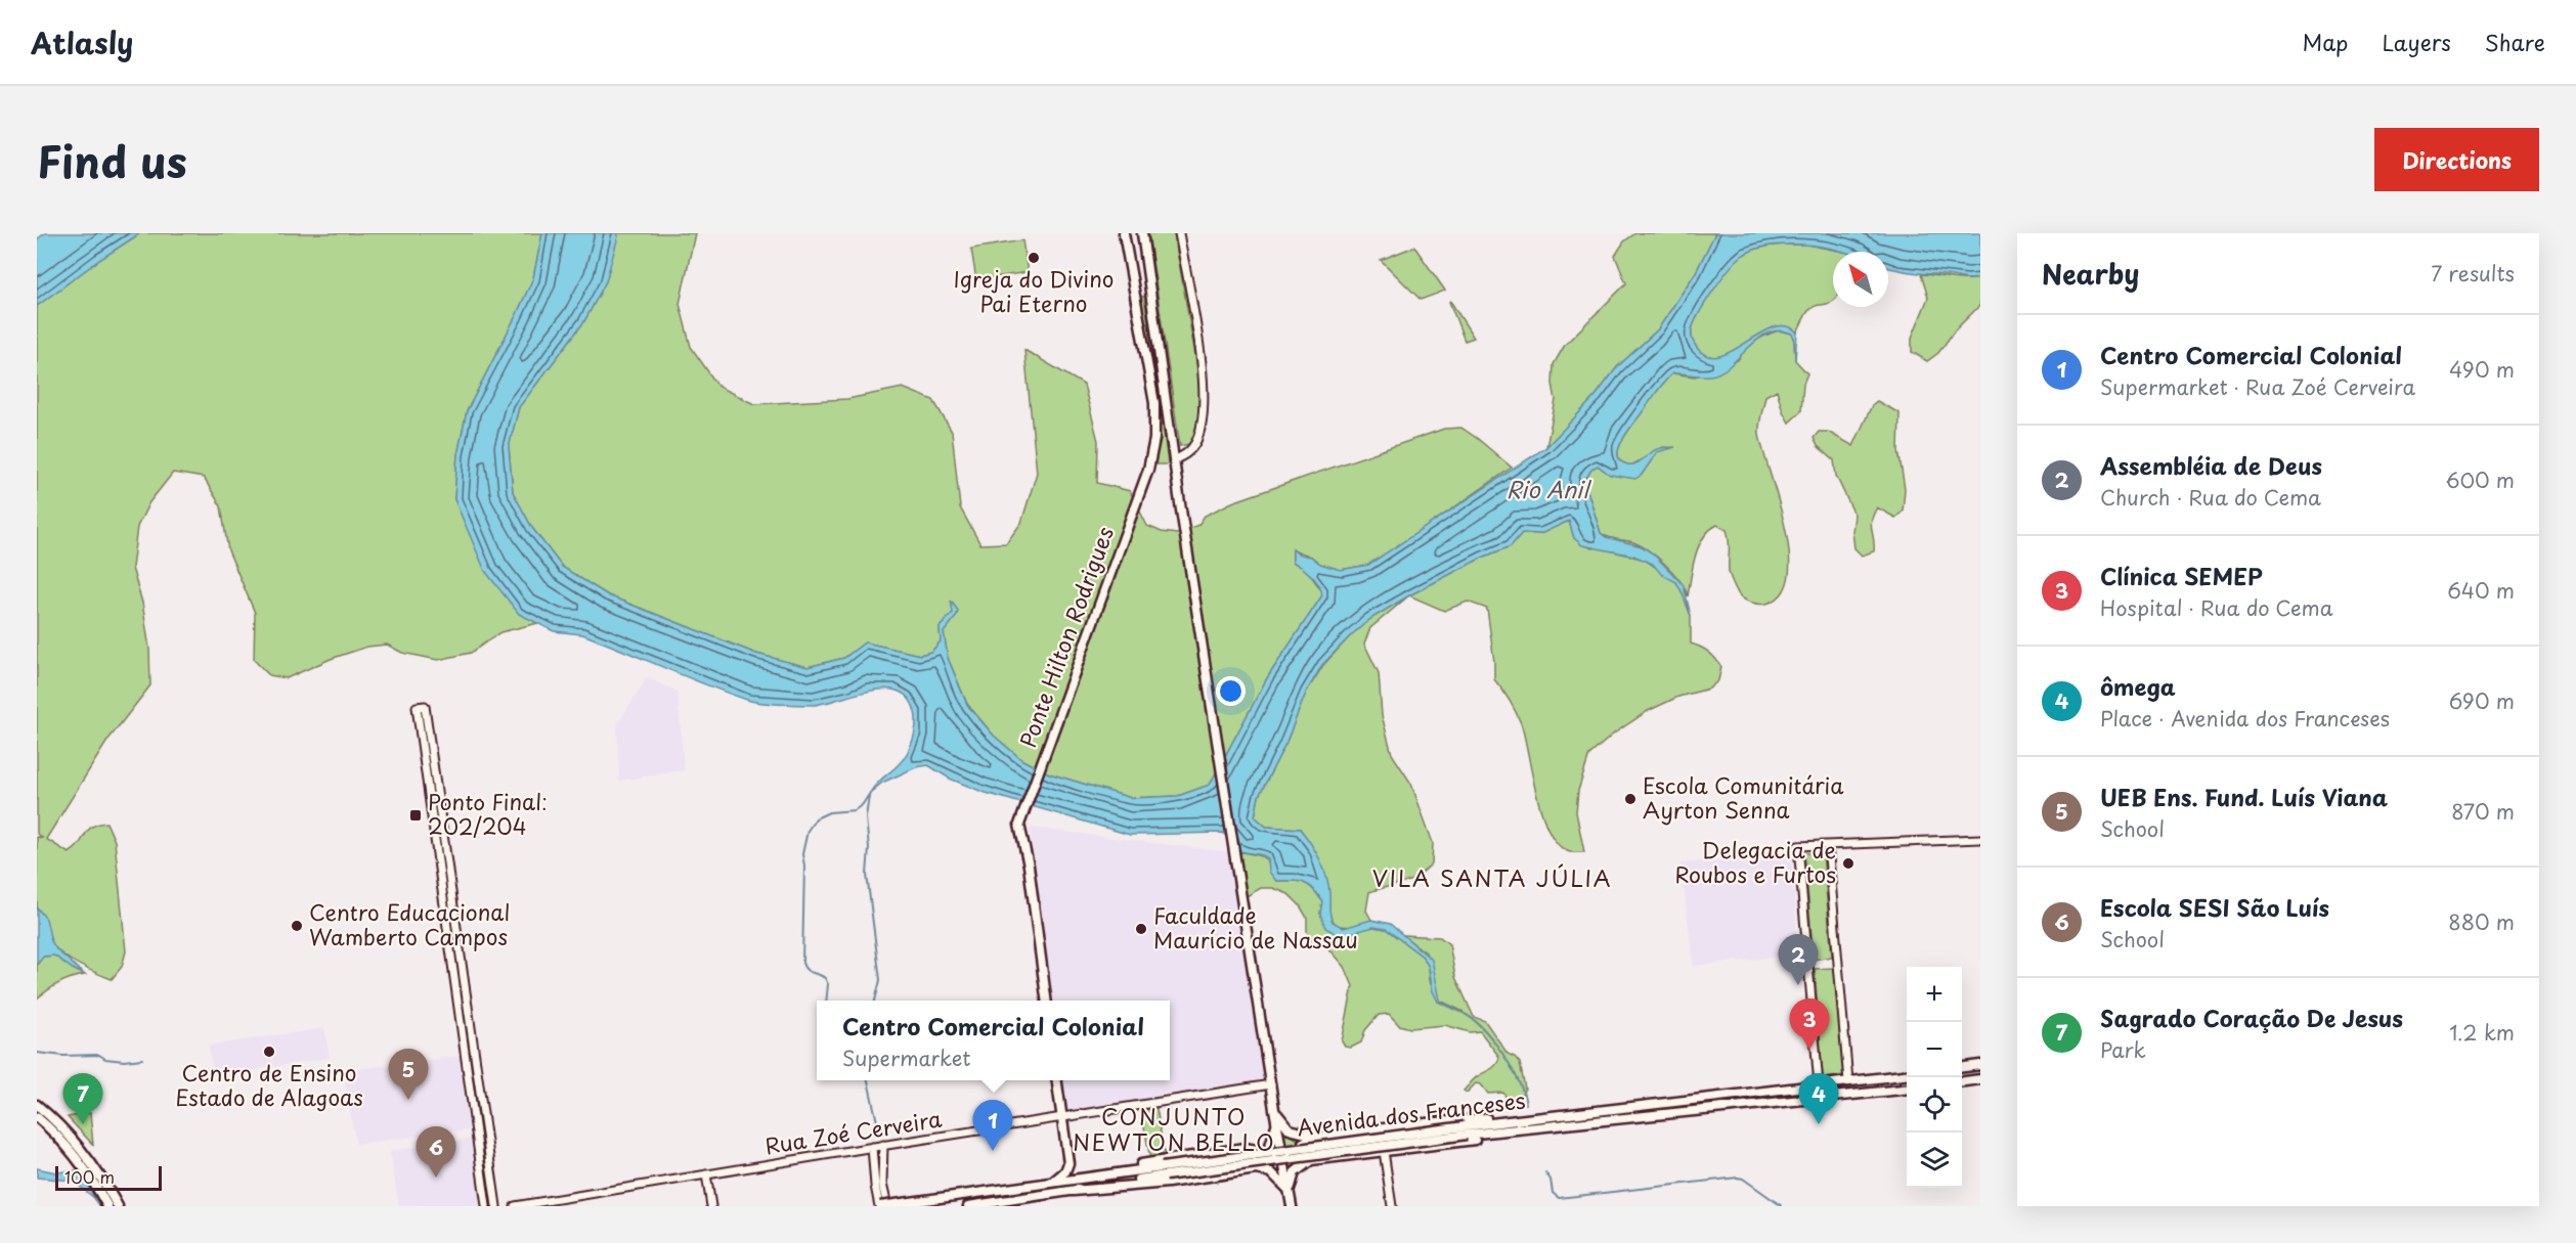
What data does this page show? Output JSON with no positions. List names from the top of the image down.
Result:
{
  "streets": {
    "main road": ["Ponte Hilton Rodrigues", "Avenida dos Franceses"],
    "street": ["Rua Zoé Cerveira"]
  },
  "districts": ["VILA SANTA JÚLIA", "CONJUNTO NEWTON BELLO"],
  "water": ["Rio Anil"],
  "places": {
    "other": [
      "Igreja do Divino Pai Eterno",
      "Escola Comunitária Ayrton Senna",
      "Delegacia de Roubos e Furtos",
      "Centro Educacional Wamberto Campos",
      "Faculdade Maurício de Nassau",
      "Centro de Ensino Estado de Alagoas"
    ],
    "transit": ["Ponto Final: 202/204"]
  },
  "scale_bar": "100 m",
  "north": "top left",
  "page": {
    "header": "Atlasly",
    "nav": ["Map", "Layers", "Share"],
    "title": "Find us",
    "buttons": "Directions",
    "heading": ["Nearby", "7 results"],
    "list": [
      {
        "mark": "1",
        "name": "Centro Comercial Colonial",
        "note": "Supermarket · Rua Zoé Cerveira",
        "value": "490 m"
      },
      {
        "mark": "2",
        "name": "Assembléia de Deus",
        "note": "Church · Rua do Cema",
        "value": "600 m"
      },
      {
        "mark": "3",
        "name": "Clínica SEMEP",
        "note": "Hospital · Rua do Cema",
        "value": "640 m"
      },
      {
        "mark": "4",
        "name": "ômega",
        "note": "Place · Avenida dos Franceses",
        "value": "690 m"
      },
      {
        "mark": "5",
        "name": "UEB Ens. Fund. Luís Viana",
        "note": "School",
        "value": "870 m"
      },
      {
        "mark": "6",
        "name": "Escola SESI São Luís",
        "note": "School",
        "value": "880 m"
      },
      {
        "mark": "7",
        "name": "Sagrado Coração De Jesus",
        "note": "Park",
        "value": "1.2 km"
      }
    ],
    "pins": [
      "2",
      "3",
      "5",
      "4",
      "7",
      "1",
      "6"
    ],
    "map_buttons": ["+", "−"],
    "popup": ["Centro Comercial Colonial", "Supermarket"],
    "scale": "100 m"
  }
}
